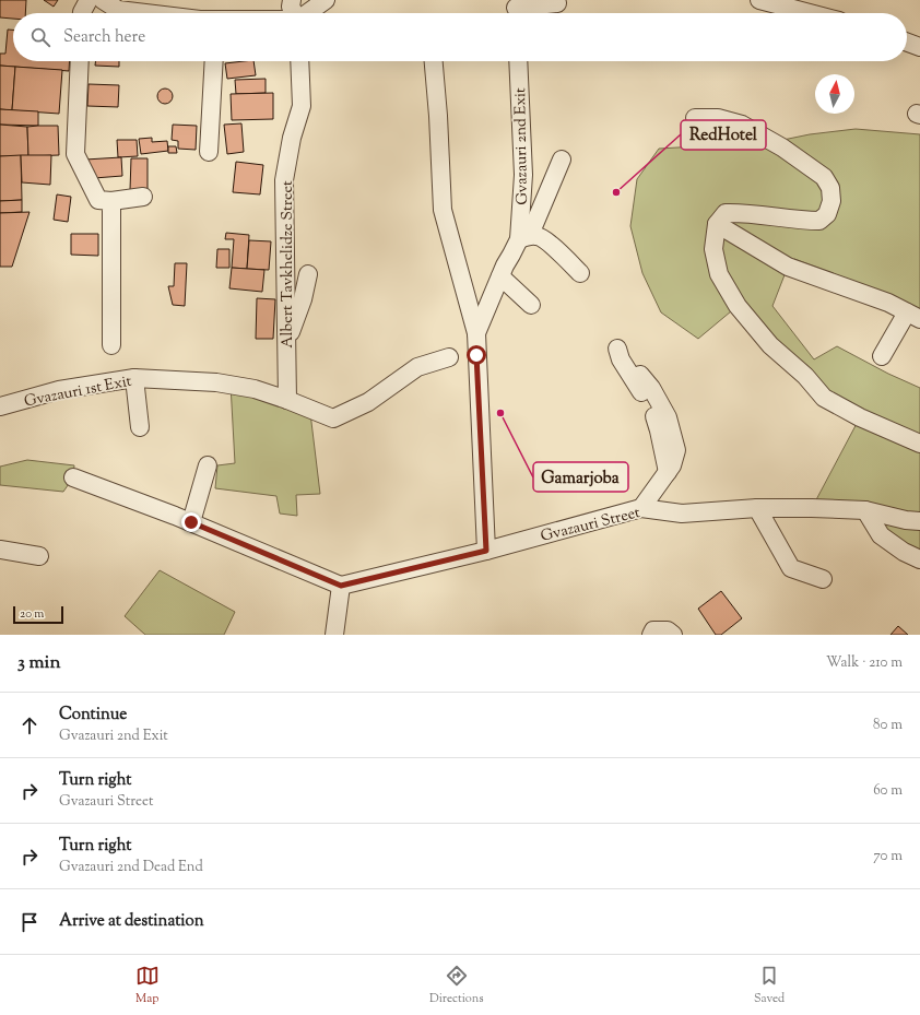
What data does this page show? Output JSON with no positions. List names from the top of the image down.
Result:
{
  "streets": {
    "street": [
      "Gvazauri 2nd Exit",
      "Albert Tavkhelidze Street",
      "Gvazauri 1st Exit",
      "Gvazauri Street"
    ]
  },
  "crossings": [
    ["Gvazauri 2nd Exit", "Gvazauri Street"],
    ["Albert Tavkhelidze Street", "Gvazauri 1st Exit"]
  ],
  "places": ["RedHotel", "Gamarjoba"],
  "scale_bar": "20 m",
  "north": "top",
  "page": {
    "search": "Search here",
    "scale": "20 m",
    "heading": ["3 min", "Walk · 210 m"],
    "list": [
      ["Continue", "Gvazauri 2nd Exit", "80 m"],
      ["Turn right", "Gvazauri Street", "60 m"],
      ["Turn right", "Gvazauri 2nd Dead End", "70 m"],
      "Arrive at destination"
    ],
    "nav": ["Map", "Directions", "Saved"]
  }
}
